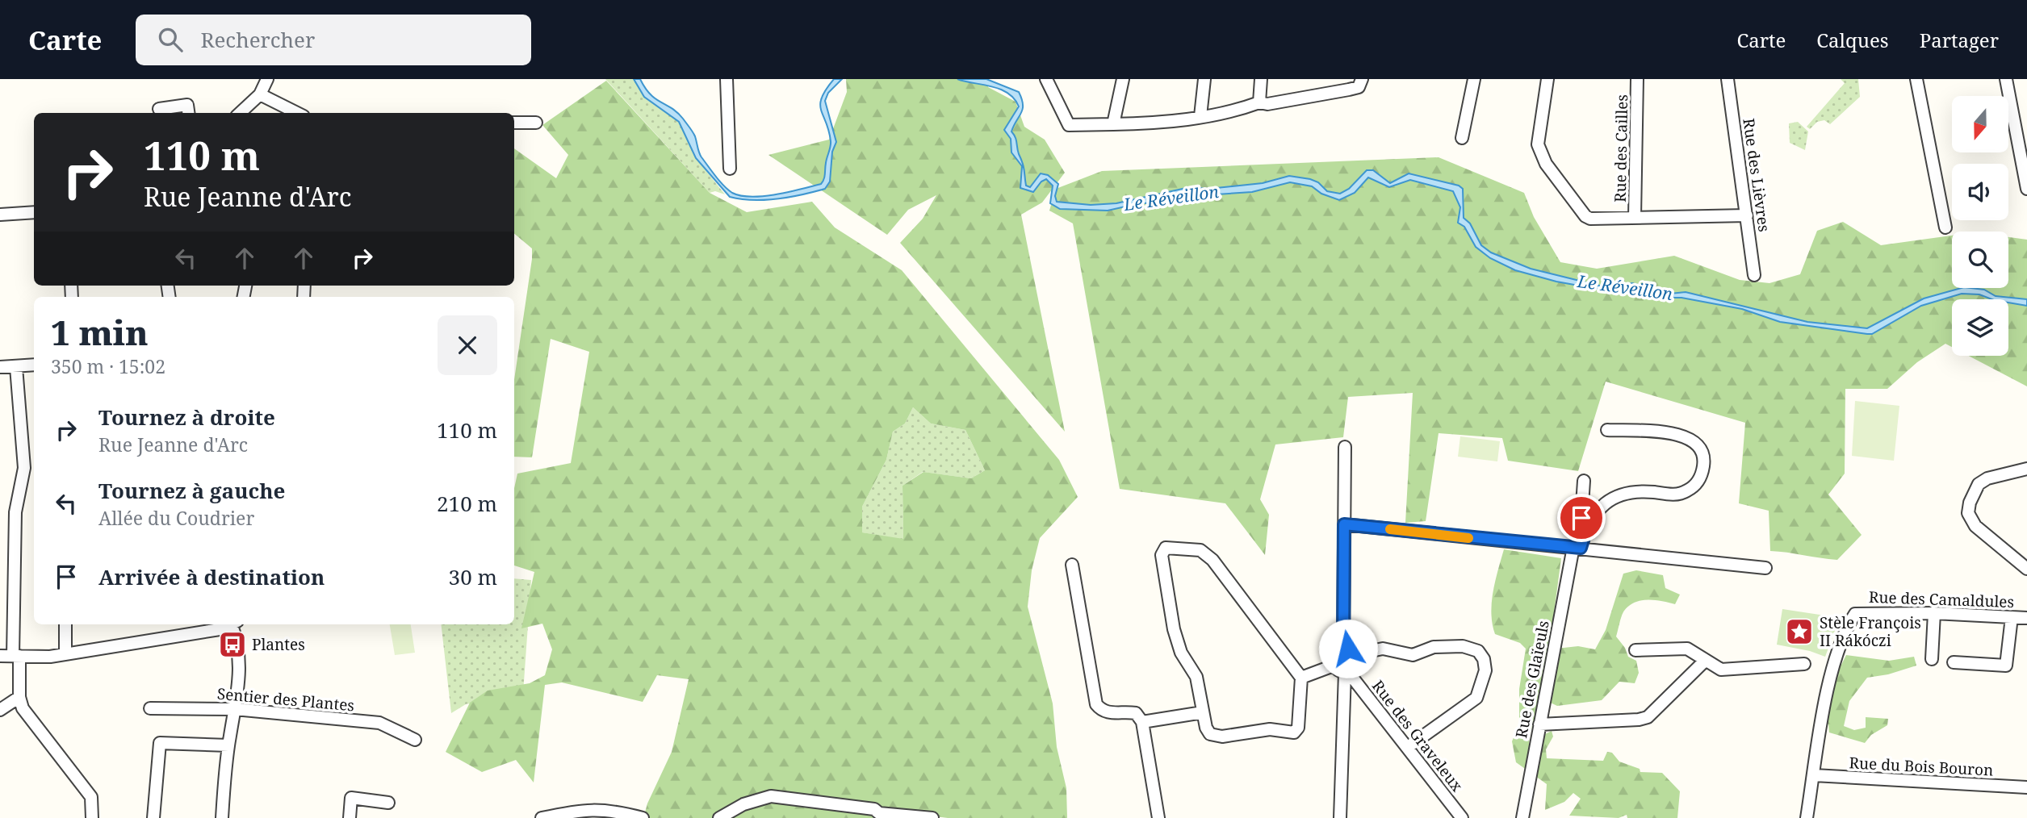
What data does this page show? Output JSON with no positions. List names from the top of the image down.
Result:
{
  "streets": {
    "street": [
      "Rue des Cailles",
      "Rue des Lièvres",
      "Rue des Camaldules",
      "Rue des Glaïeuls",
      "Sentier des Plantes",
      "Rue des Graveleux",
      "Rue du Bois Bouron"
    ]
  },
  "crossings": [
    ["Rue des Camaldules", "Rue du Bois Bouron"]
  ],
  "water": ["Le Réveillon"],
  "places": {
    "place": ["Stèle François II Rákóczi"],
    "bus stop": ["Plantes"]
  },
  "north": "bottom",
  "page": {
    "header": "Carte",
    "search": "Rechercher",
    "nav": ["Carte", "Calques", "Partager"],
    "turn": ["110 m", "Rue Jeanne d'Arc"],
    "heading": ["1 min", "350 m · 15:02"],
    "list": [
      {
        "name": "Tournez à droite",
        "note": "Rue Jeanne d'Arc",
        "value": "110 m"
      },
      {
        "name": "Tournez à gauche",
        "note": "Allée du Coudrier",
        "value": "210 m"
      },
      {
        "name": "Arrivée à destination",
        "value": "30 m"
      }
    ]
  }
}
